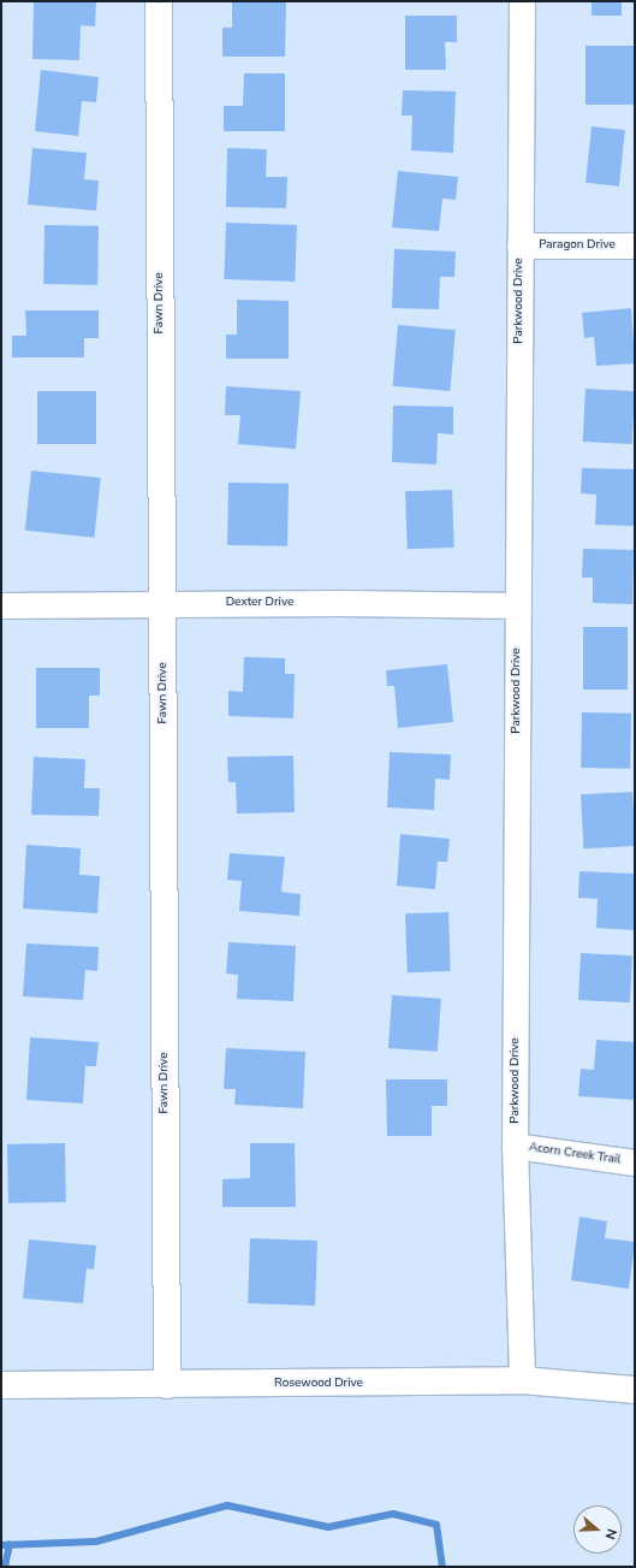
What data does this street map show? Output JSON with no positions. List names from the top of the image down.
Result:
{
  "streets": {
    "street": [
      "Paragon Drive",
      "Parkwood Drive",
      "Fawn Drive",
      "Dexter Drive",
      "Acorn Creek Trail",
      "Rosewood Drive"
    ]
  },
  "crossings": [
    ["Paragon Drive", "Parkwood Drive"],
    ["Parkwood Drive", "Dexter Drive"],
    ["Parkwood Drive", "Acorn Creek Trail"],
    ["Parkwood Drive", "Rosewood Drive"],
    ["Fawn Drive", "Dexter Drive"],
    ["Fawn Drive", "Rosewood Drive"]
  ],
  "north": "right"
}
